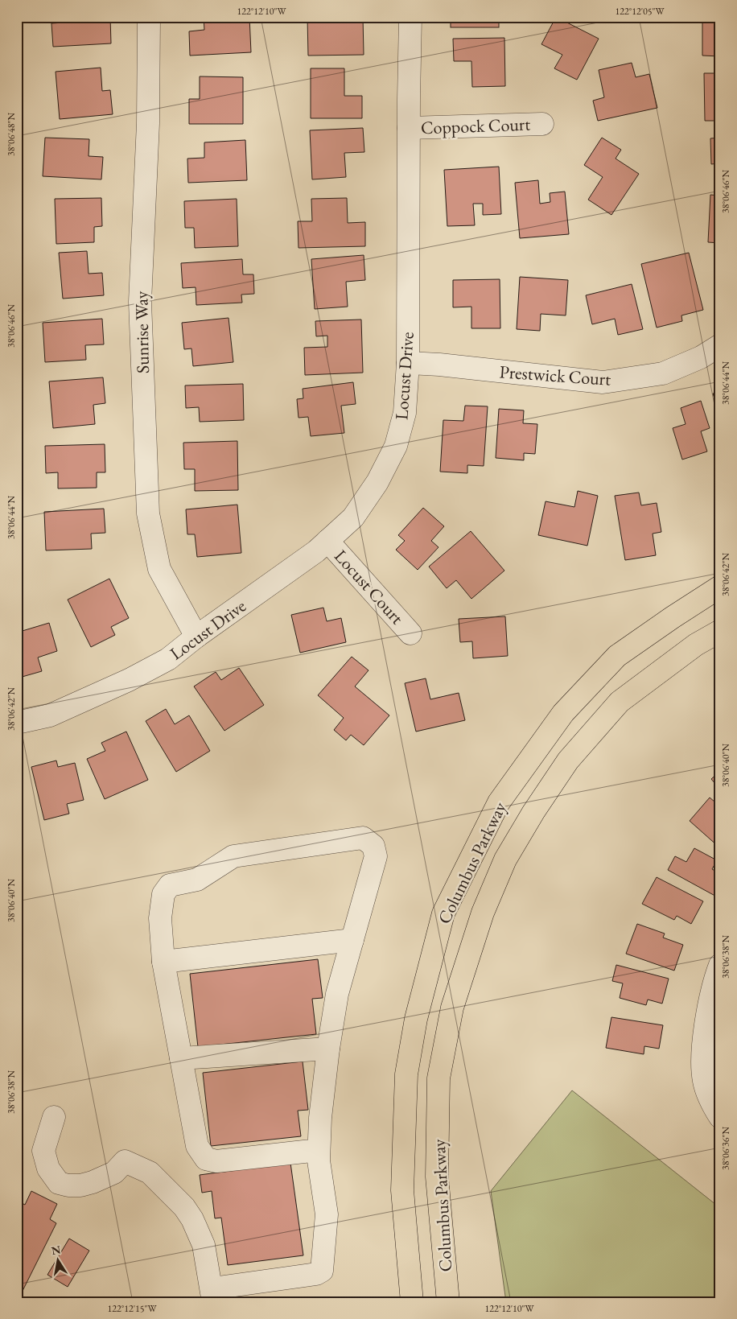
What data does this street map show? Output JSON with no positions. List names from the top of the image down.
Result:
{
  "streets": {
    "main road": ["Columbus Parkway"],
    "street": [
      "Coppock Court",
      "Sunrise Way",
      "Prestwick Court",
      "Locust Drive",
      "Locust Court"
    ]
  },
  "crossings": [
    ["Coppock Court", "Locust Drive"],
    ["Sunrise Way", "Locust Drive"],
    ["Prestwick Court", "Locust Drive"],
    ["Locust Drive", "Locust Court"]
  ],
  "north": "top",
  "coordinates": [
    "122°12'10\"W",
    "122°12'05\"W",
    "38°06'48\"N",
    "38°06'46\"N",
    "38°06'44\"N",
    "38°06'42\"N",
    "38°06'40\"N",
    "38°06'38\"N",
    "38°06'36\"N",
    "122°12'15\"W"
  ]
}
